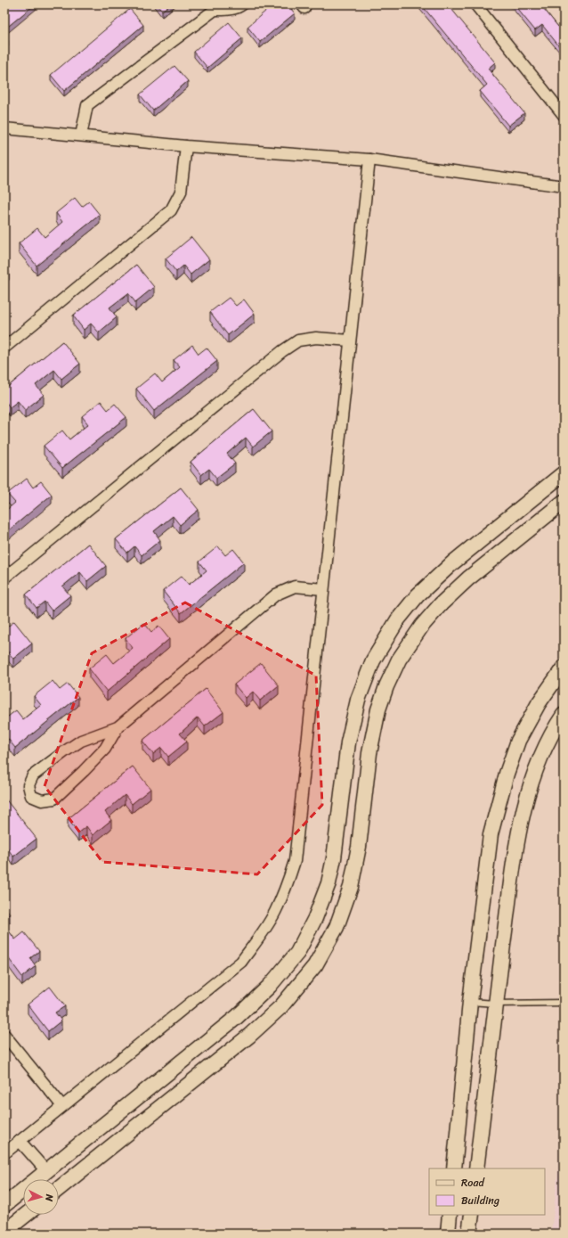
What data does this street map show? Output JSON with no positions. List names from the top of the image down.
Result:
{
  "legend": ["Road", "Building"],
  "north": "right"
}
